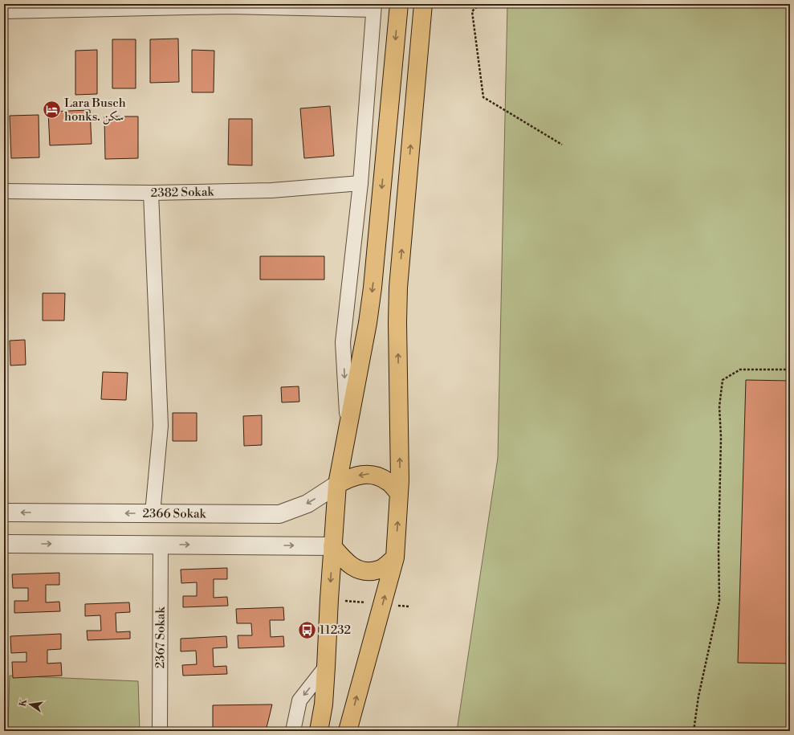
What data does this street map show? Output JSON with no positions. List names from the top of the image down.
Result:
{
  "streets": {
    "street": ["2382 Sokak", "2366 Sokak", "2367 Sokak"]
  },
  "places": {
    "hotel": ["Lara Busch honks. سكن"],
    "bus stop": ["11232"]
  },
  "north": "left"
}
